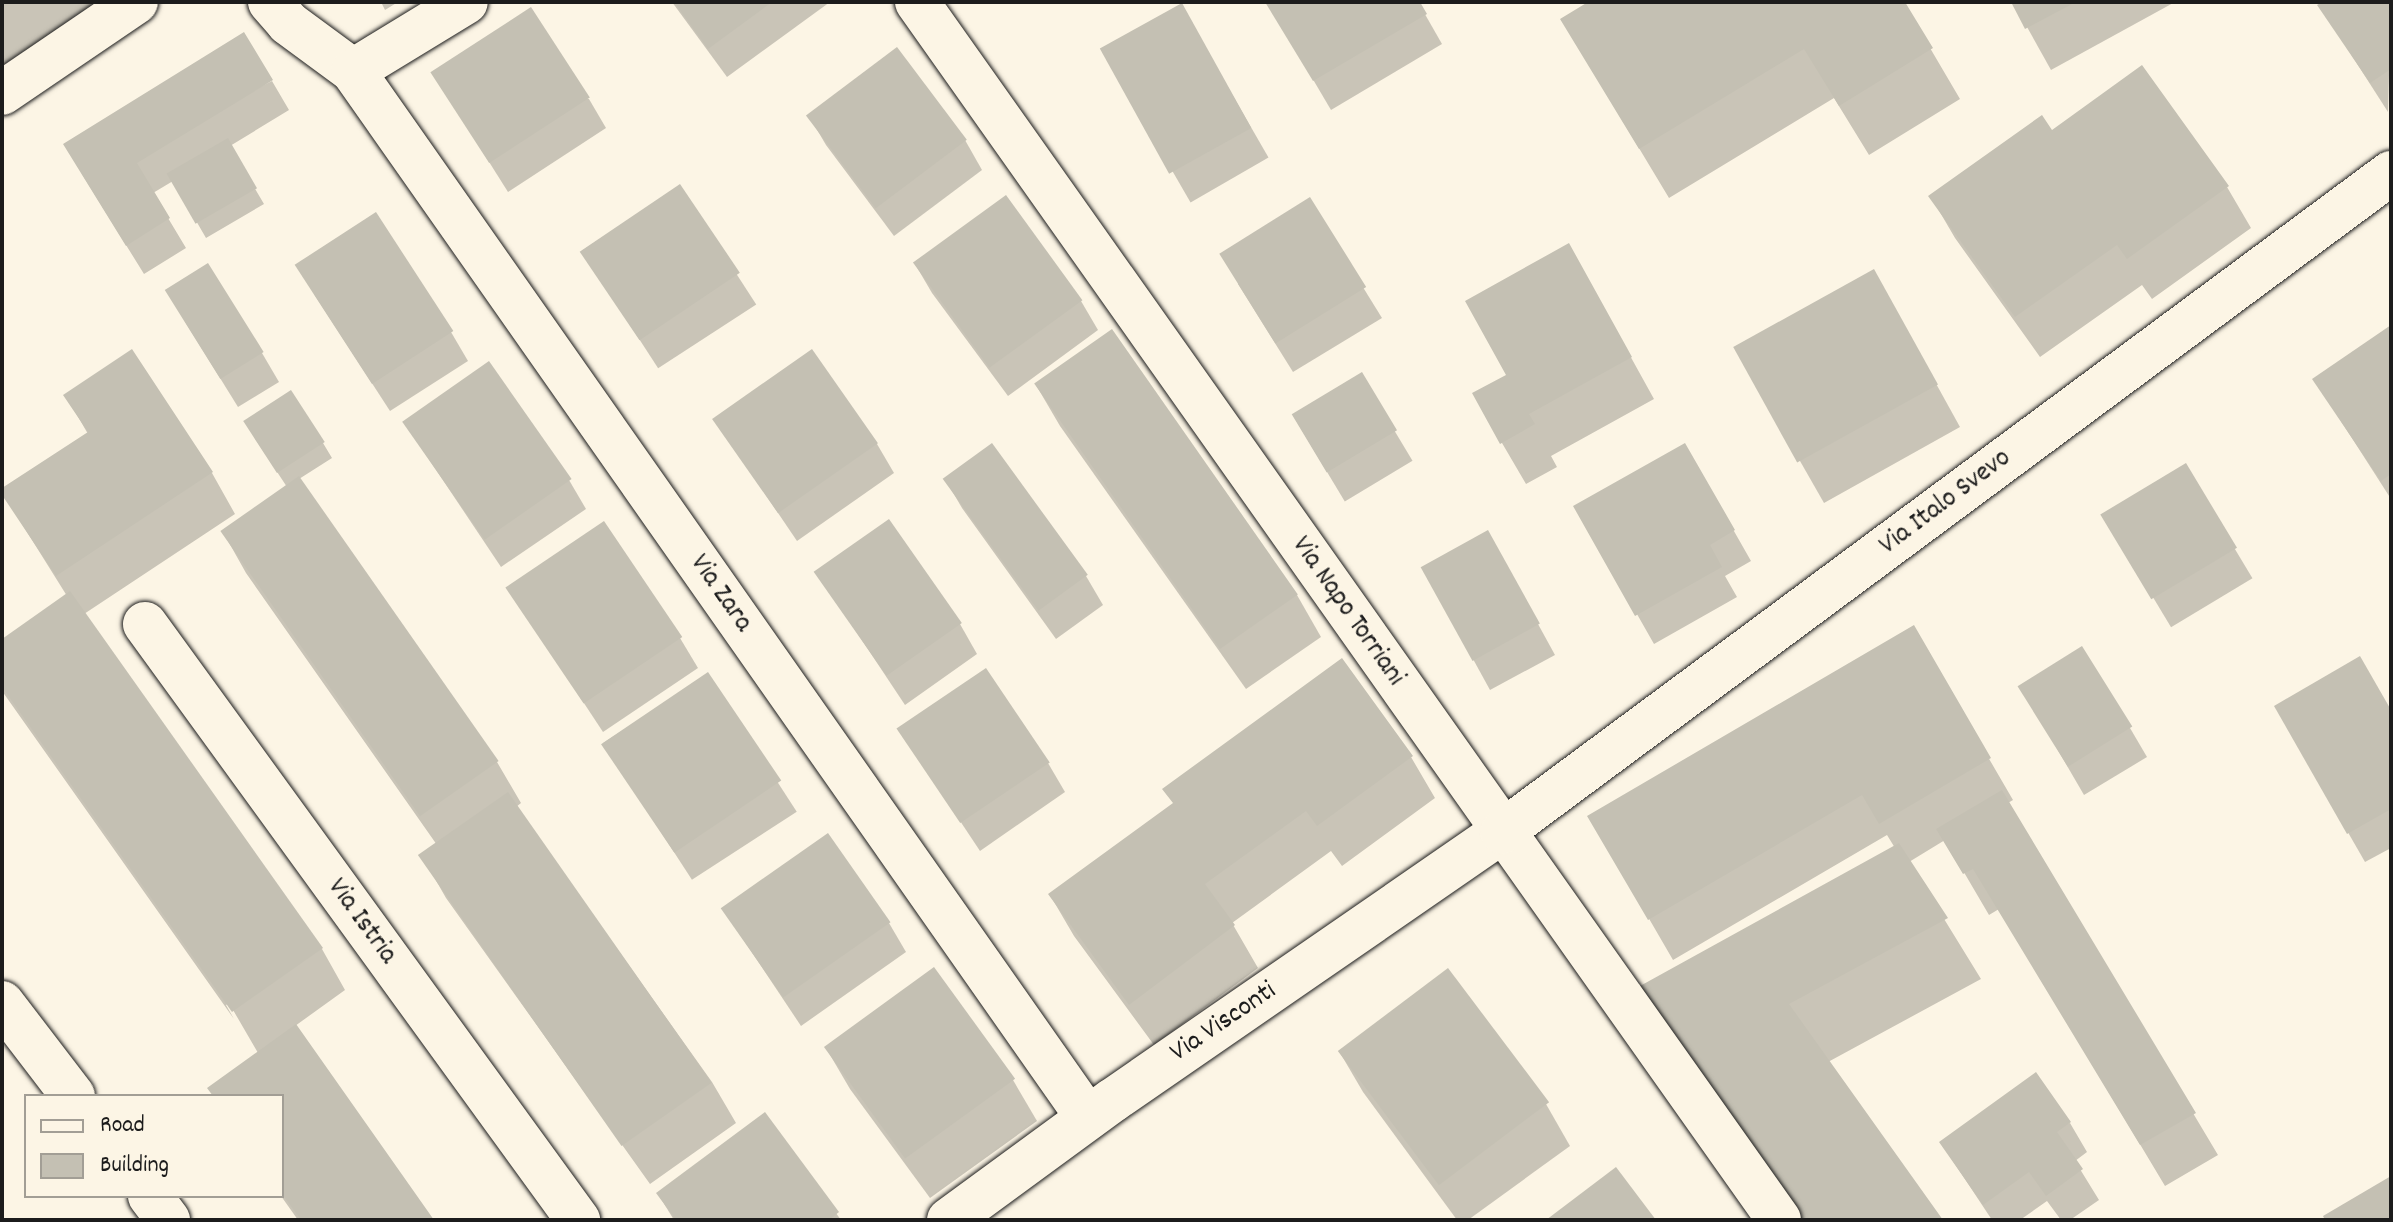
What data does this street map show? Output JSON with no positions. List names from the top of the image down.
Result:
{
  "streets": {
    "street": [
      "Via Italo Svevo",
      "Via Zara",
      "Via Napo Torriani",
      "Via Istria",
      "Via Visconti"
    ]
  },
  "crossings": [
    ["Via Italo Svevo", "Via Napo Torriani"],
    ["Via Italo Svevo", "Via Visconti"],
    ["Via Zara", "Via Visconti"],
    ["Via Napo Torriani", "Via Visconti"]
  ],
  "legend": ["Road", "Building"]
}
